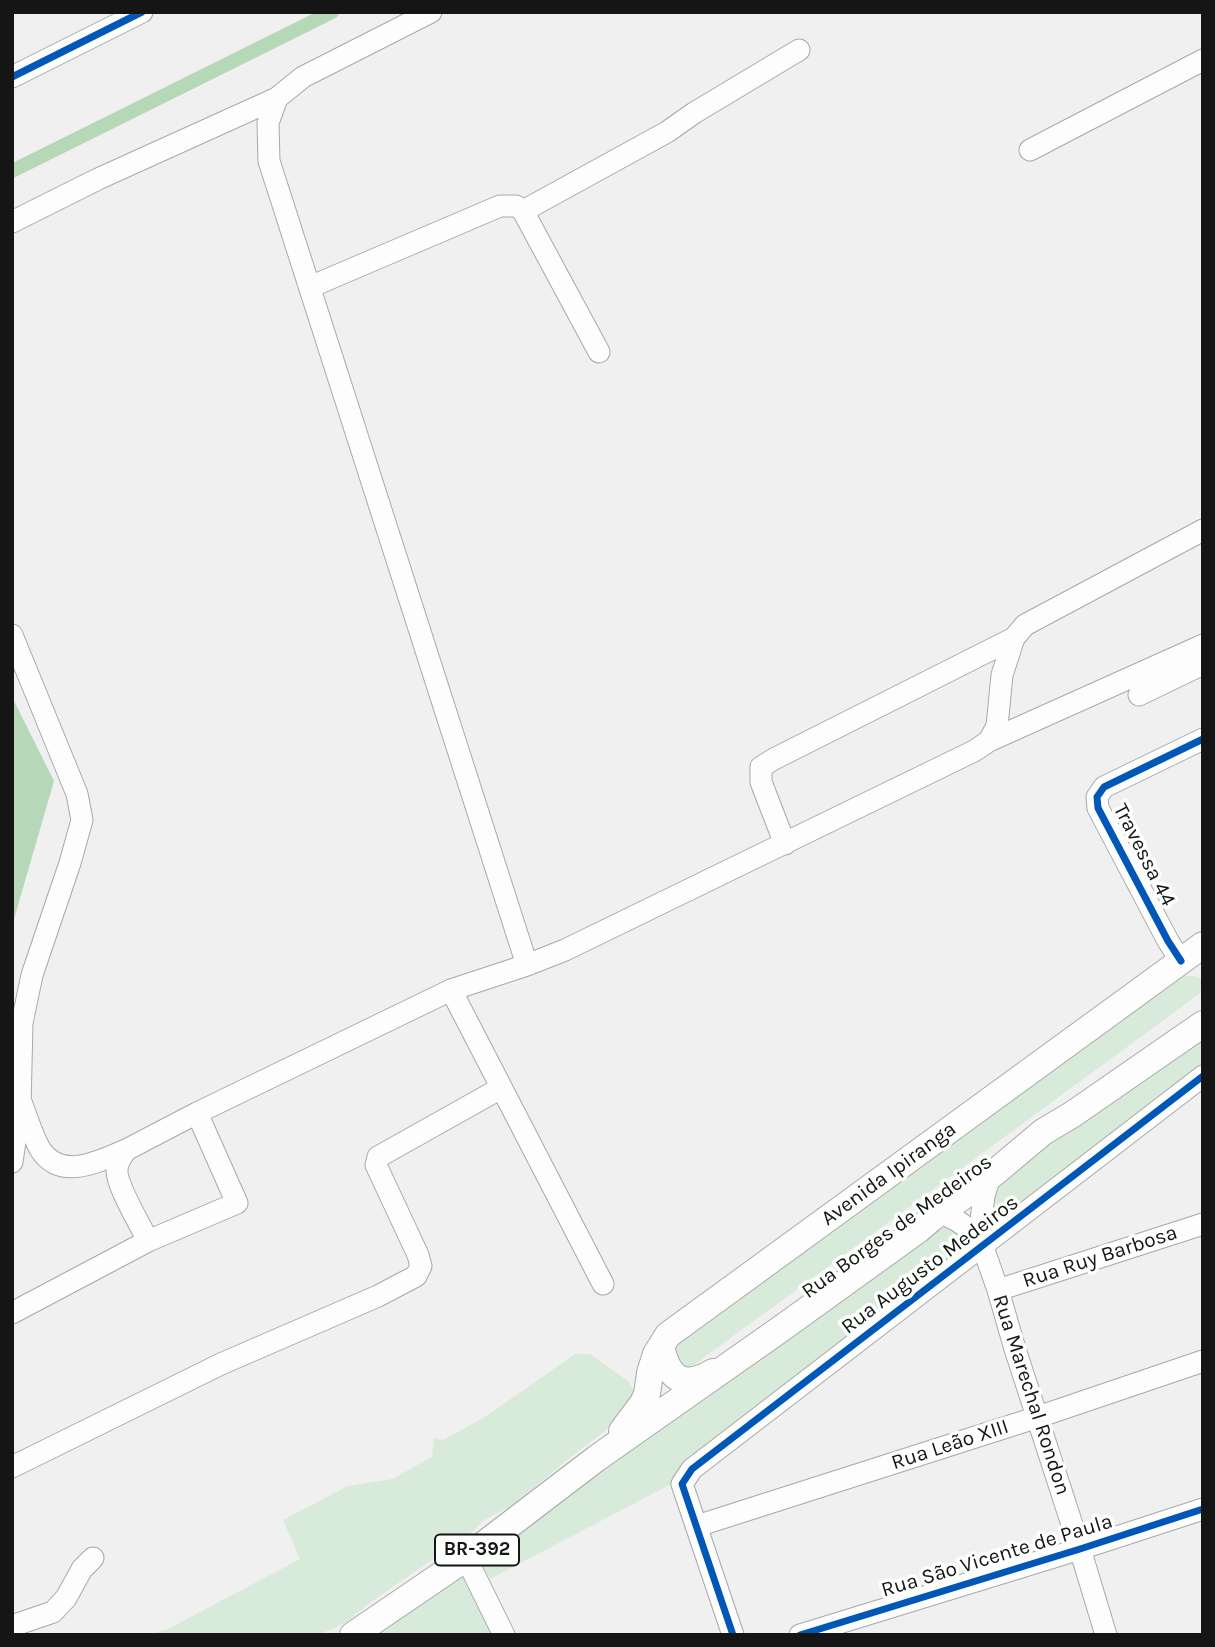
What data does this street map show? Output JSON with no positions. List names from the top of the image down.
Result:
{
  "streets": {
    "main road": ["Avenida Ipiranga", "Rua Borges de Medeiros", "BR-392"],
    "street": [
      "Travessa 44",
      "Rua Ruy Barbosa",
      "Rua Augusto Medeiros",
      "Rua Marechal Rondon",
      "Rua Leão XIII",
      "Rua São Vicente de Paula"
    ]
  },
  "crossings": [
    ["Travessa 44", "Avenida Ipiranga"],
    ["Avenida Ipiranga", "Rua Borges de Medeiros"],
    ["Rua Borges de Medeiros", "Rua Marechal Rondon"],
    ["Rua Ruy Barbosa", "Rua Marechal Rondon"],
    ["Rua Augusto Medeiros", "Rua Marechal Rondon"],
    ["Rua Augusto Medeiros", "Rua Leão XIII"],
    ["Rua Marechal Rondon", "Rua Leão XIII"],
    ["Rua Marechal Rondon", "Rua São Vicente de Paula"]
  ]
}
